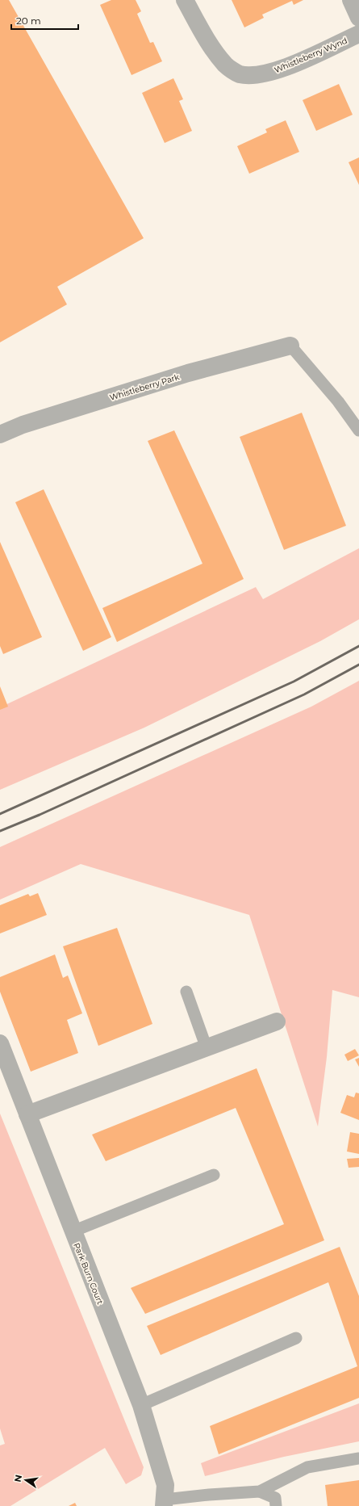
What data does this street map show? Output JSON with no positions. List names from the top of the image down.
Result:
{
  "streets": {
    "street": ["Whistleberry Wynd", "Whistleberry Park", "Park Burn Court"]
  },
  "scale_bar": "20 m",
  "north": "left"
}
